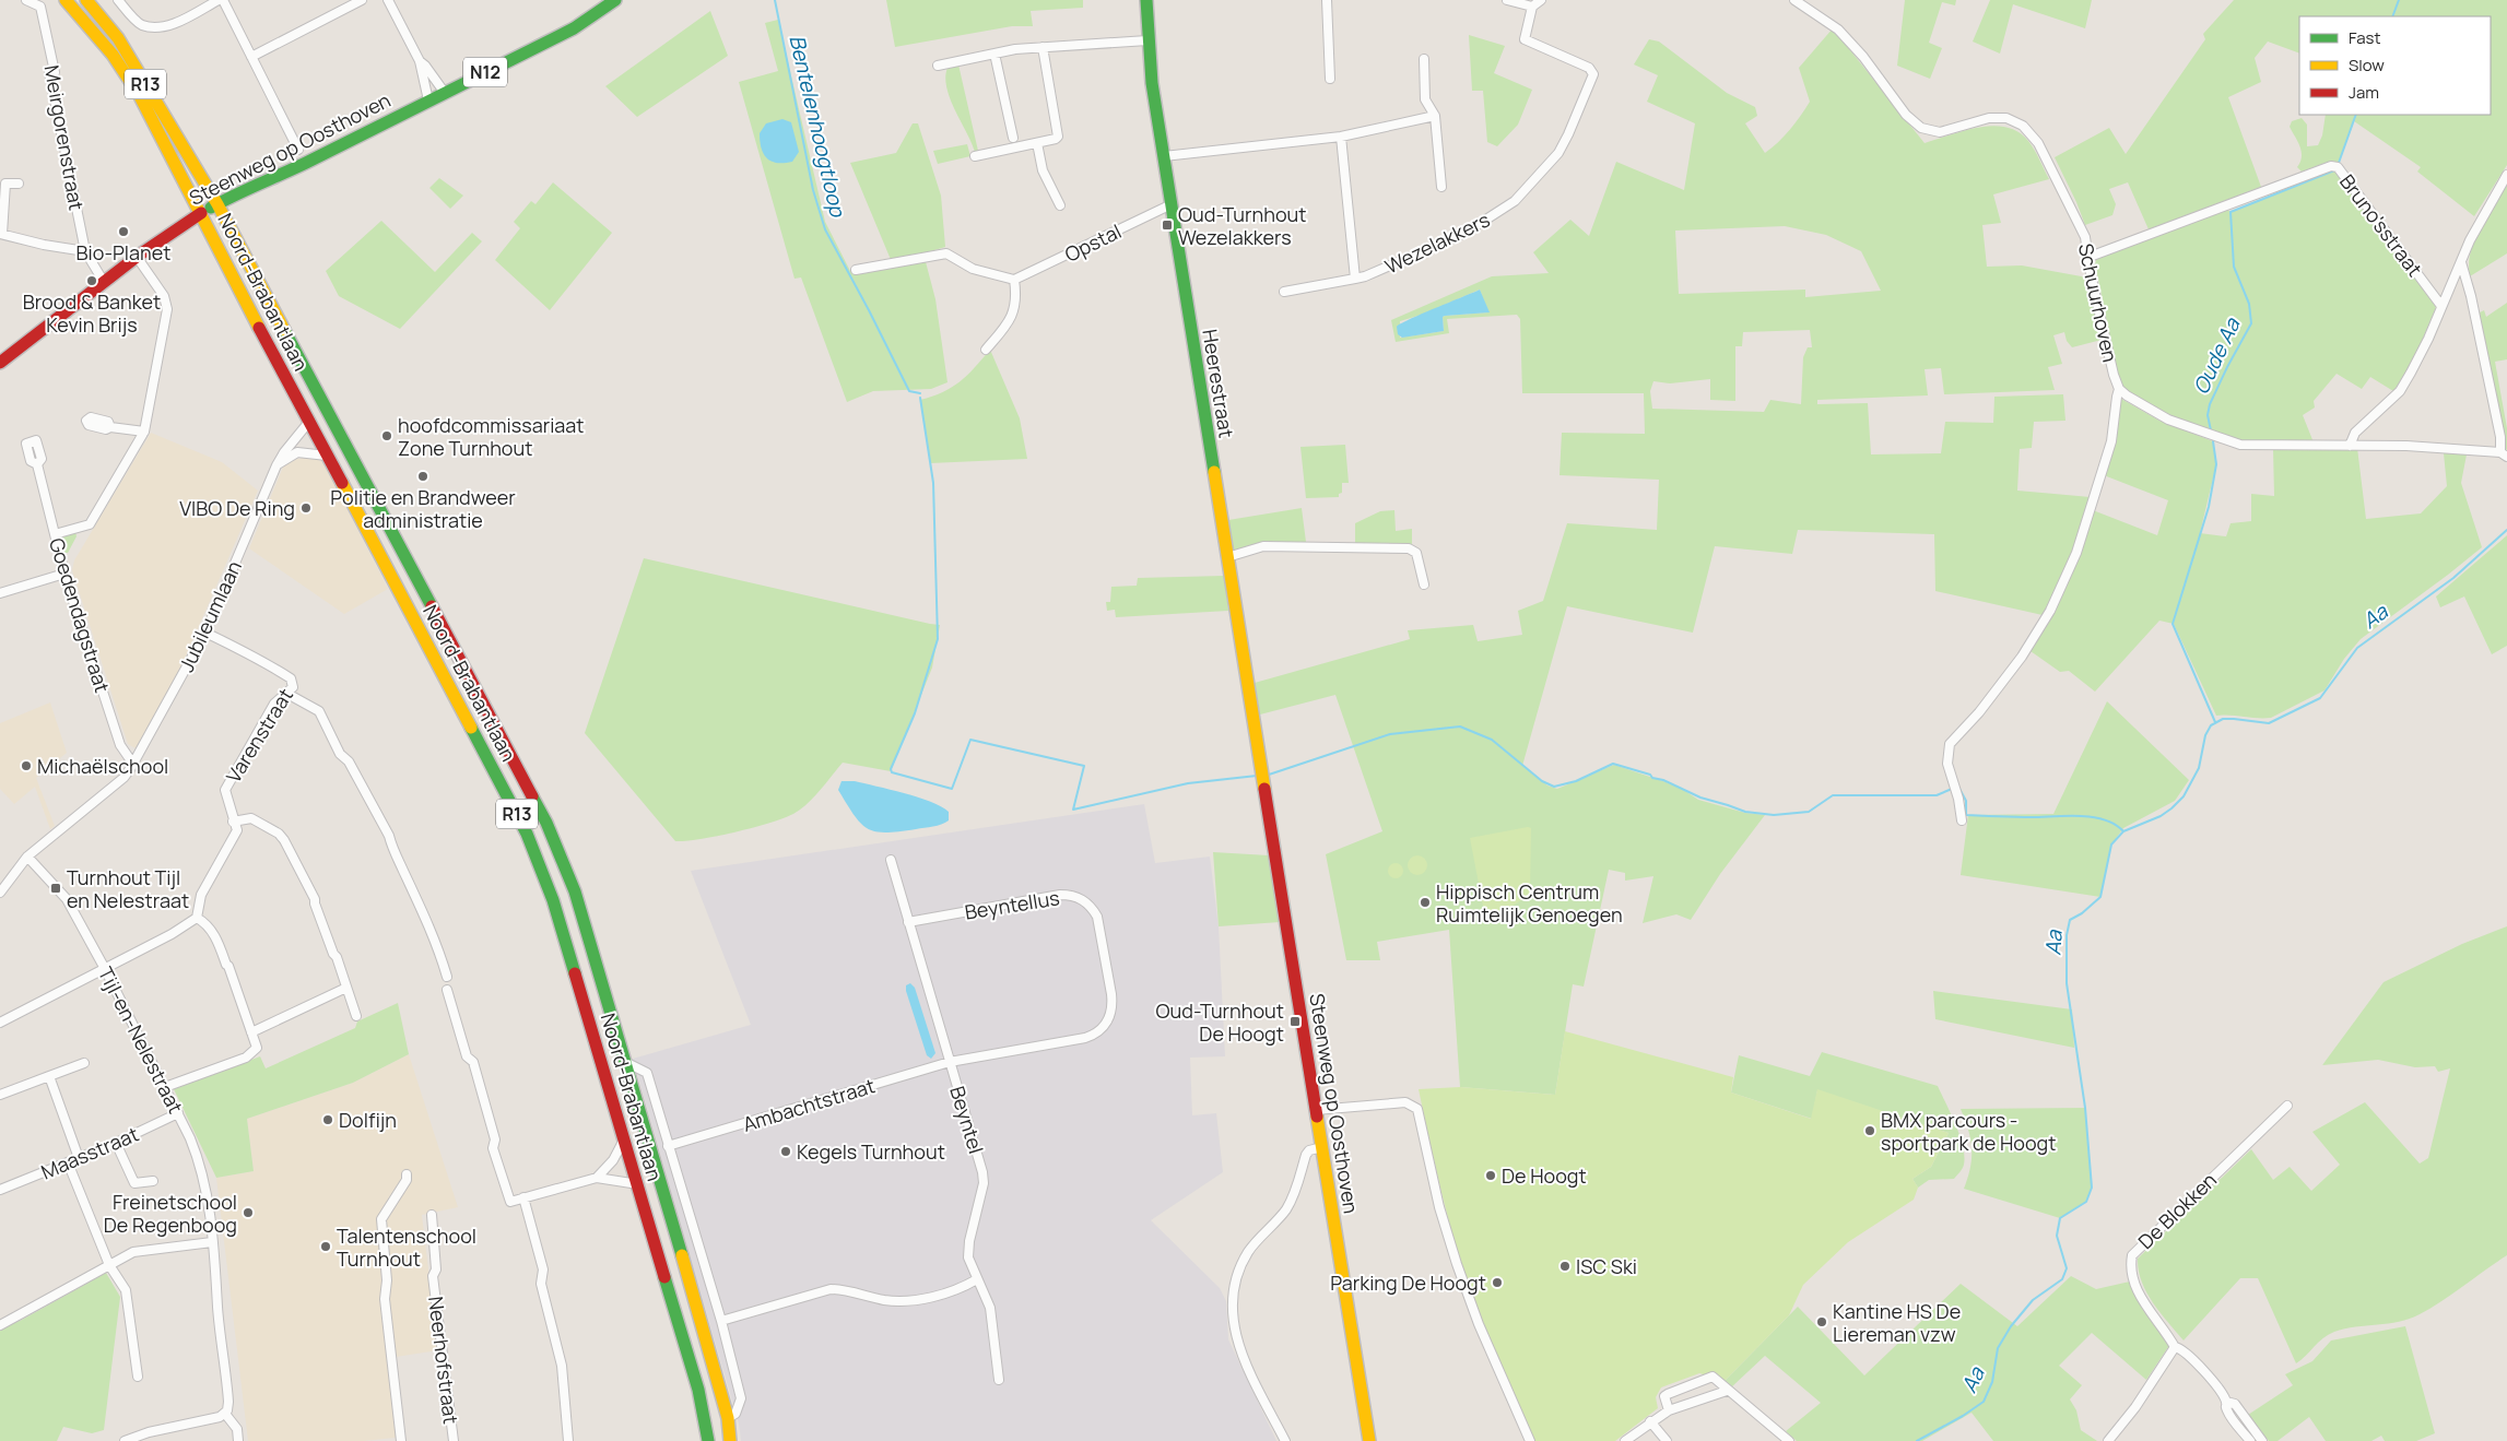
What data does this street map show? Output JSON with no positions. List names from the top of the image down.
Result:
{
  "streets": {
    "main road": [
      "N12",
      "R13",
      "Steenweg op Oosthoven",
      "Noord-Brabantlaan",
      "Heerestraat"
    ],
    "street": [
      "Meirgorenstraat",
      "Bruno'sstraat",
      "Opstal",
      "Wezelakkers",
      "Schuurhoven",
      "Goedendagstraat",
      "Jubileumlaan",
      "Varenstraat",
      "Beyntellus",
      "Tijl-en-Nelestraat",
      "Ambachtstraat",
      "Beyntel",
      "Maasstraat",
      "De Blokken",
      "Neerhofstraat"
    ]
  },
  "crossings": [
    ["Meirgorenstraat", "Steenweg op Oosthoven"],
    ["Steenweg op Oosthoven", "Noord-Brabantlaan"],
    ["Steenweg op Oosthoven", "Heerestraat"],
    ["Bruno'sstraat", "Schuurhoven"],
    ["Opstal", "Heerestraat"],
    ["Noord-Brabantlaan", "Jubileumlaan"],
    ["Noord-Brabantlaan", "Ambachtstraat"],
    ["Goedendagstraat", "Jubileumlaan"],
    ["Jubileumlaan", "Varenstraat"],
    ["Jubileumlaan", "Tijl-en-Nelestraat"],
    ["Beyntellus", "Ambachtstraat"],
    ["Beyntellus", "Beyntel"],
    ["Tijl-en-Nelestraat", "Maasstraat"],
    ["Ambachtstraat", "Beyntel"]
  ],
  "water": ["Bentelenhoogtloop", "Oude Aa", "Aa"],
  "places": {
    "transit": ["Oud-Turnhout Wezelakkers", "Turnhout Tijl en Nelestraat", "Oud-Turnhout De Hoogt"],
    "other": [
      "Bio-Planet",
      "Brood & Banket Kevin Brijs",
      "hoofdcommissariaat Zone Turnhout",
      "Politie en Brandweer administratie",
      "VIBO De Ring",
      "Michaëlschool",
      "Hippisch Centrum Ruimtelijk Genoegen",
      "Dolfijn",
      "BMX parcours - sportpark de Hoogt",
      "Kegels Turnhout",
      "De Hoogt",
      "Freinetschool De Regenboog",
      "Talentenschool Turnhout",
      "ISC Ski",
      "Parking De Hoogt",
      "Kantine HS De Liereman vzw"
    ]
  },
  "legend": ["Fast", "Slow", "Jam"]
}
